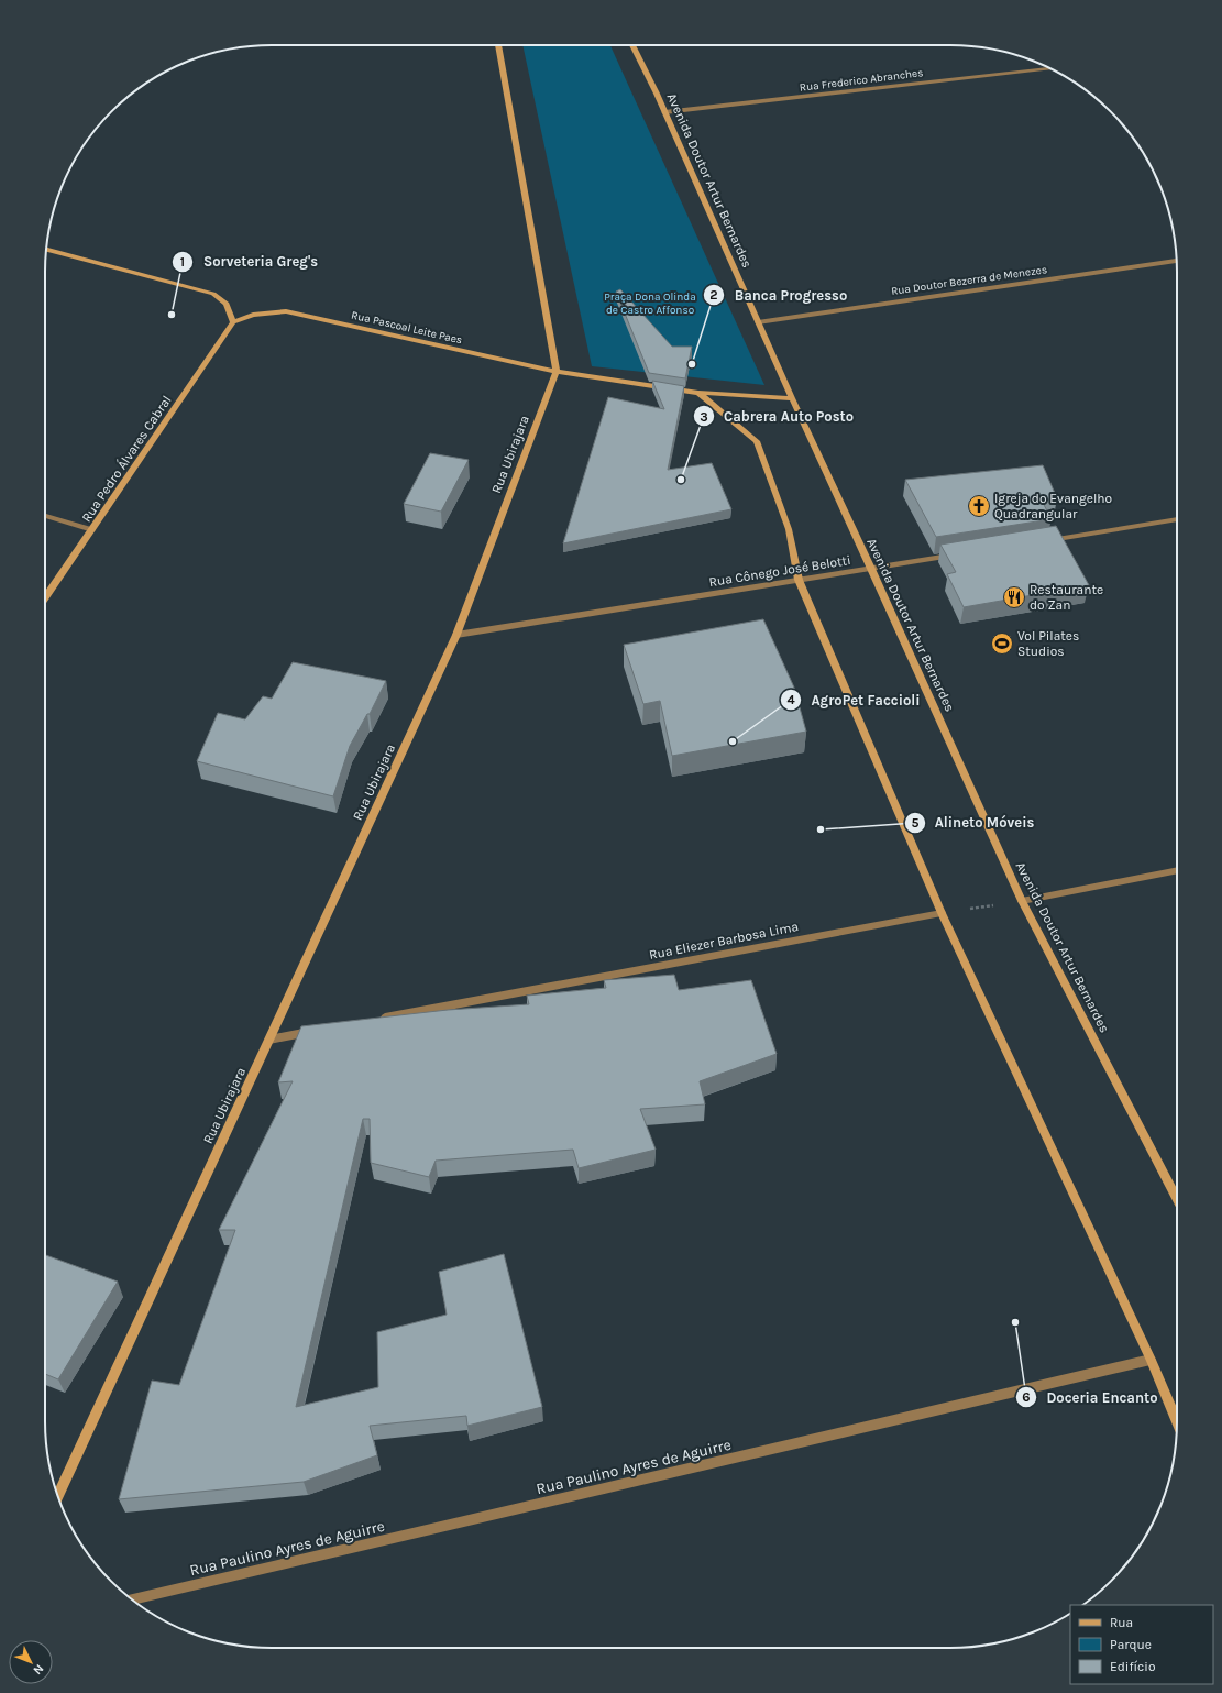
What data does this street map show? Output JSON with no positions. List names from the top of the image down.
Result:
{
  "streets": {
    "main road": [
      "Avenida Doutor Artur Bernardes",
      "Rua Pascoal Leite Paes",
      "Rua Ubirajara",
      "Rua Pedro Álvares Cabral"
    ],
    "street": [
      "Rua Frederico Abranches",
      "Rua Doutor Bezerra de Menezes",
      "Rua Cônego José Belotti",
      "Rua Eliezer Barbosa Lima",
      "Rua Paulino Ayres de Aguirre"
    ]
  },
  "crossings": [
    ["Rua Frederico Abranches", "Avenida Doutor Artur Bernardes"],
    ["Avenida Doutor Artur Bernardes", "Rua Doutor Bezerra de Menezes"],
    ["Avenida Doutor Artur Bernardes", "Rua Pascoal Leite Paes"],
    ["Avenida Doutor Artur Bernardes", "Rua Cônego José Belotti"],
    ["Rua Pascoal Leite Paes", "Rua Ubirajara"],
    ["Rua Pascoal Leite Paes", "Rua Pedro Álvares Cabral"],
    ["Rua Ubirajara", "Rua Cônego José Belotti"]
  ],
  "parks": ["Praça Dona Olinda de Castro Affonso"],
  "places": {
    "other": [
      "Sorveteria Greg's",
      "Banca Progresso",
      "Cabrera Auto Posto",
      "AgroPet Faccioli",
      "Alineto Móveis",
      "Doceria Encanto"
    ],
    "church": ["Igreja do Evangelho Quadrangular"],
    "restaurant": ["Restaurante do Zan"],
    "sports": ["Vol Pilates Studios"]
  },
  "legend": ["Rua", "Parque", "Edifício"],
  "north": "bottom right"
}
